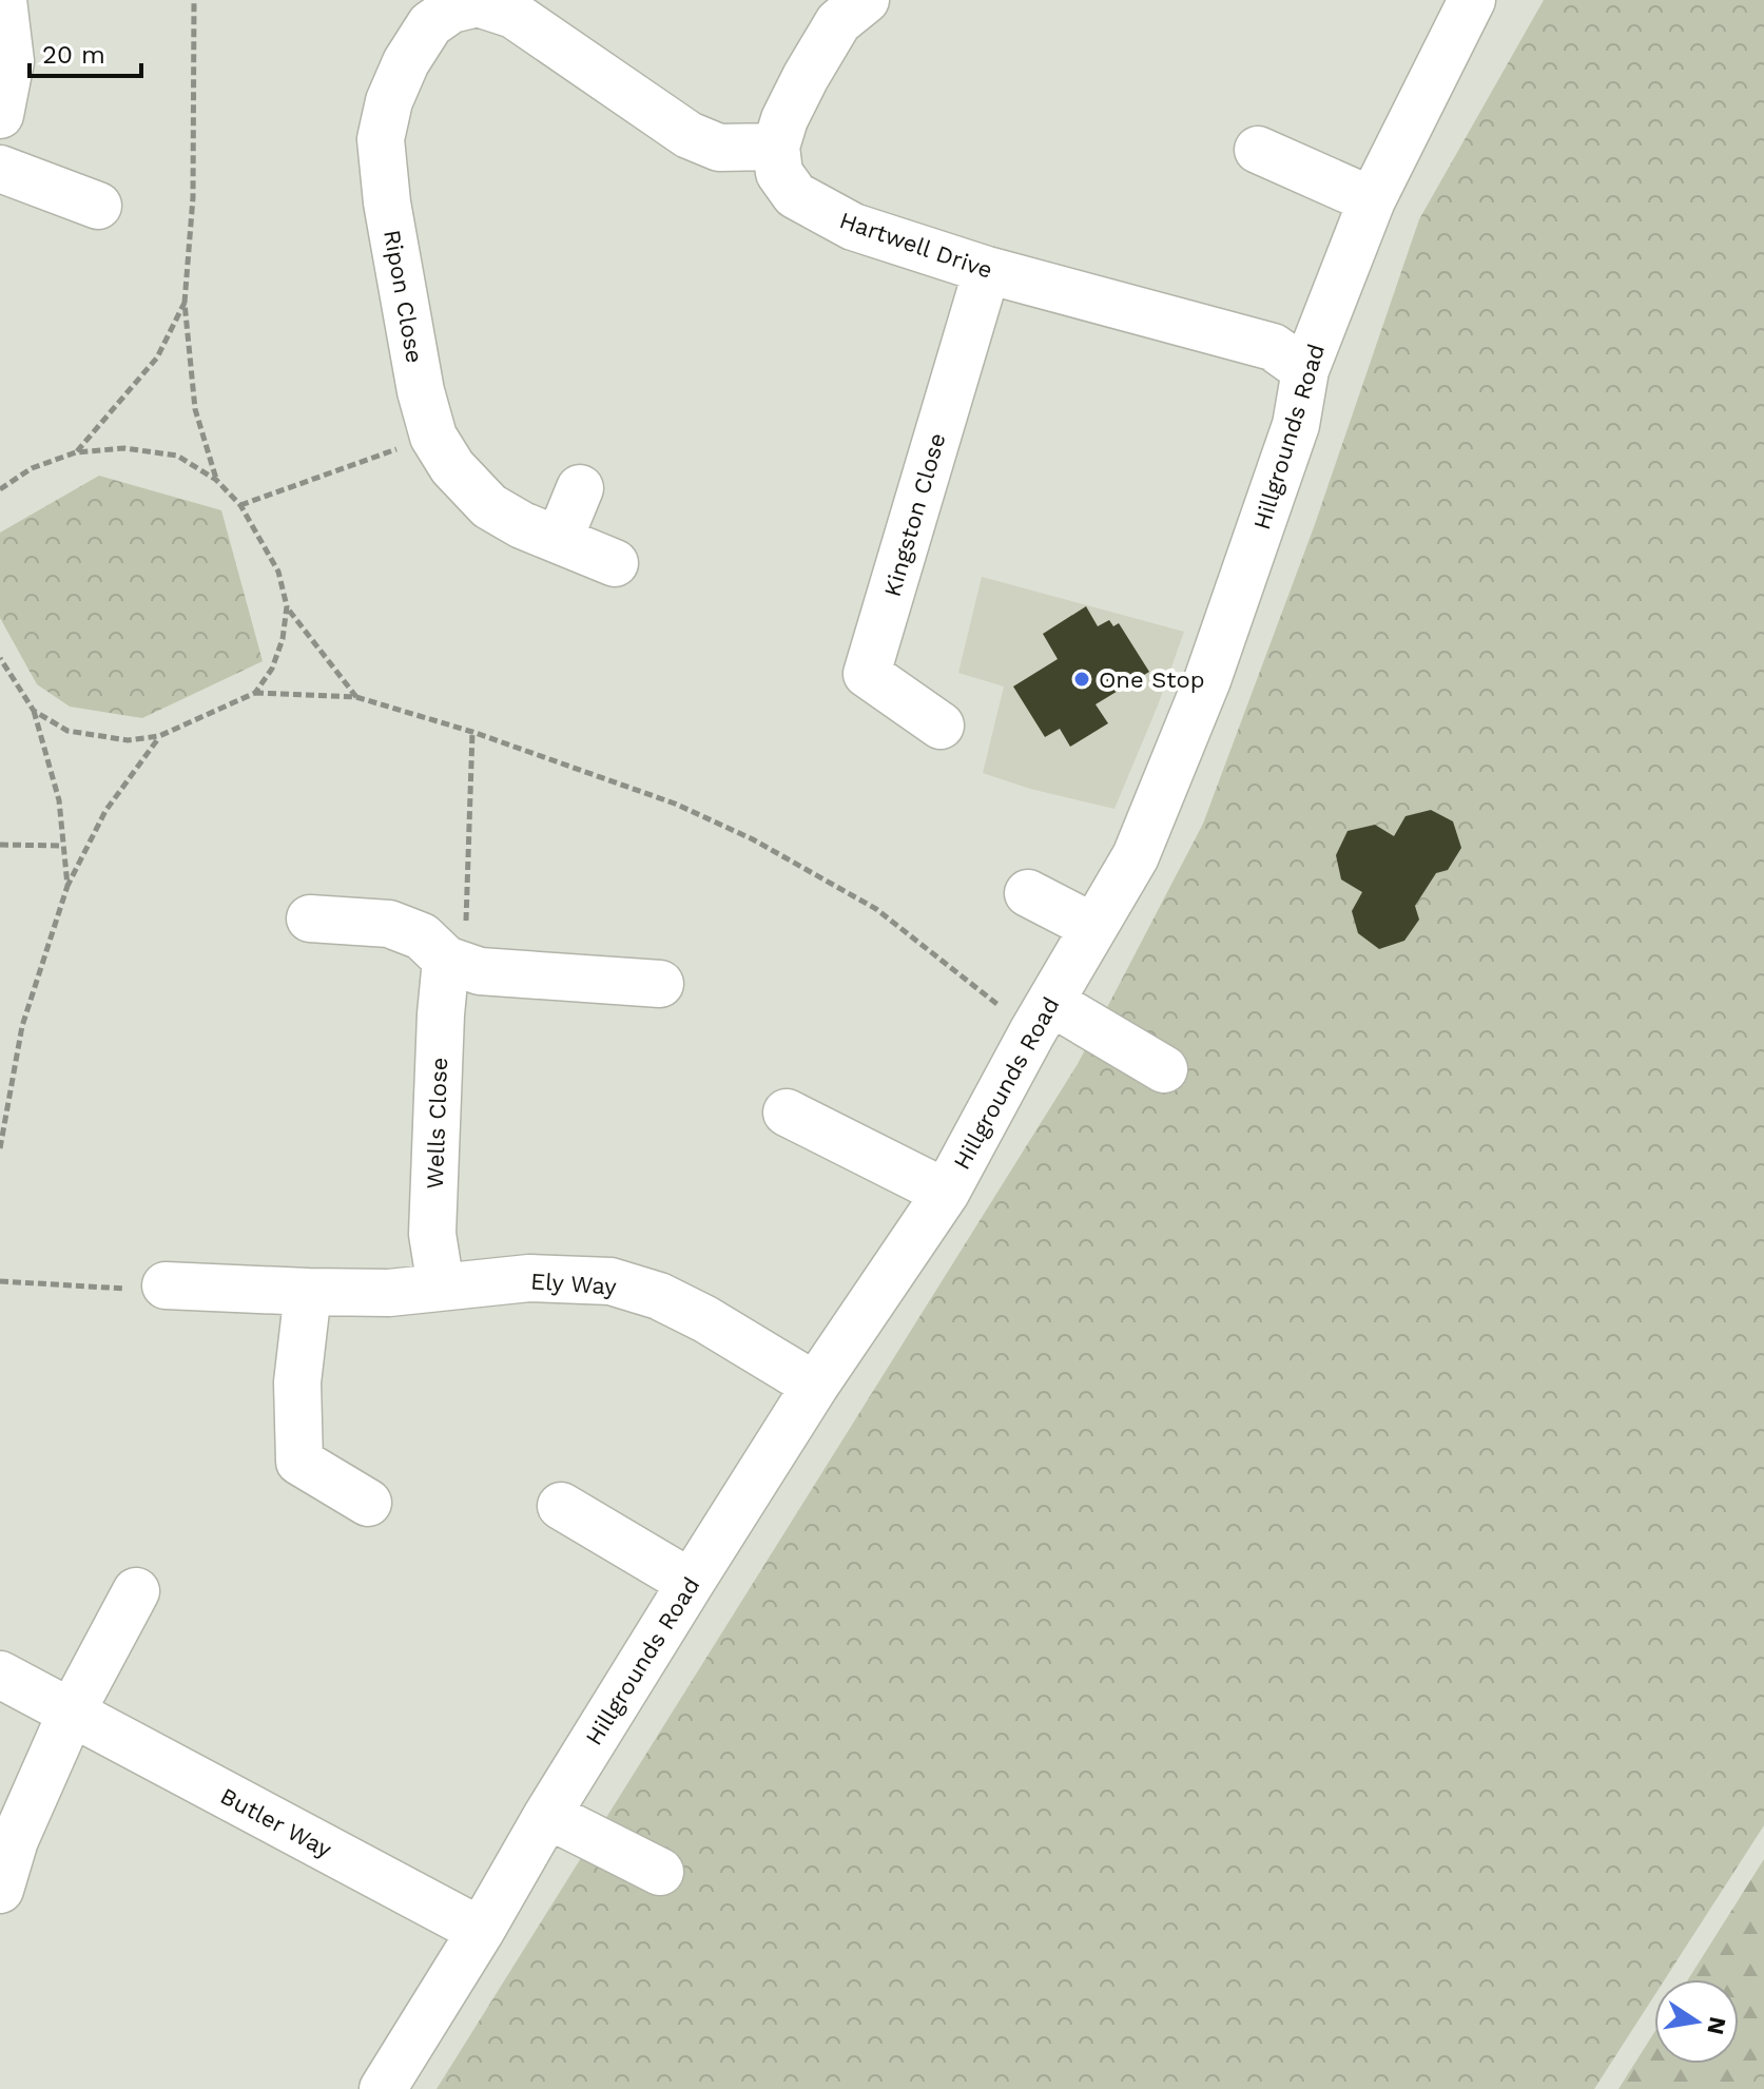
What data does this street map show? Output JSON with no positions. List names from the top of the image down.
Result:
{
  "streets": {
    "street": [
      "Hartwell Drive",
      "Ripon Close",
      "Hillgrounds Road",
      "Kingston Close",
      "Wells Close",
      "Ely Way",
      "Butler Way"
    ]
  },
  "crossings": [
    ["Hartwell Drive", "Hillgrounds Road"],
    ["Hartwell Drive", "Kingston Close"],
    ["Hillgrounds Road", "Ely Way"],
    ["Hillgrounds Road", "Butler Way"],
    ["Wells Close", "Ely Way"]
  ],
  "places": ["One Stop"],
  "scale_bar": "20 m",
  "north": "right"
}
